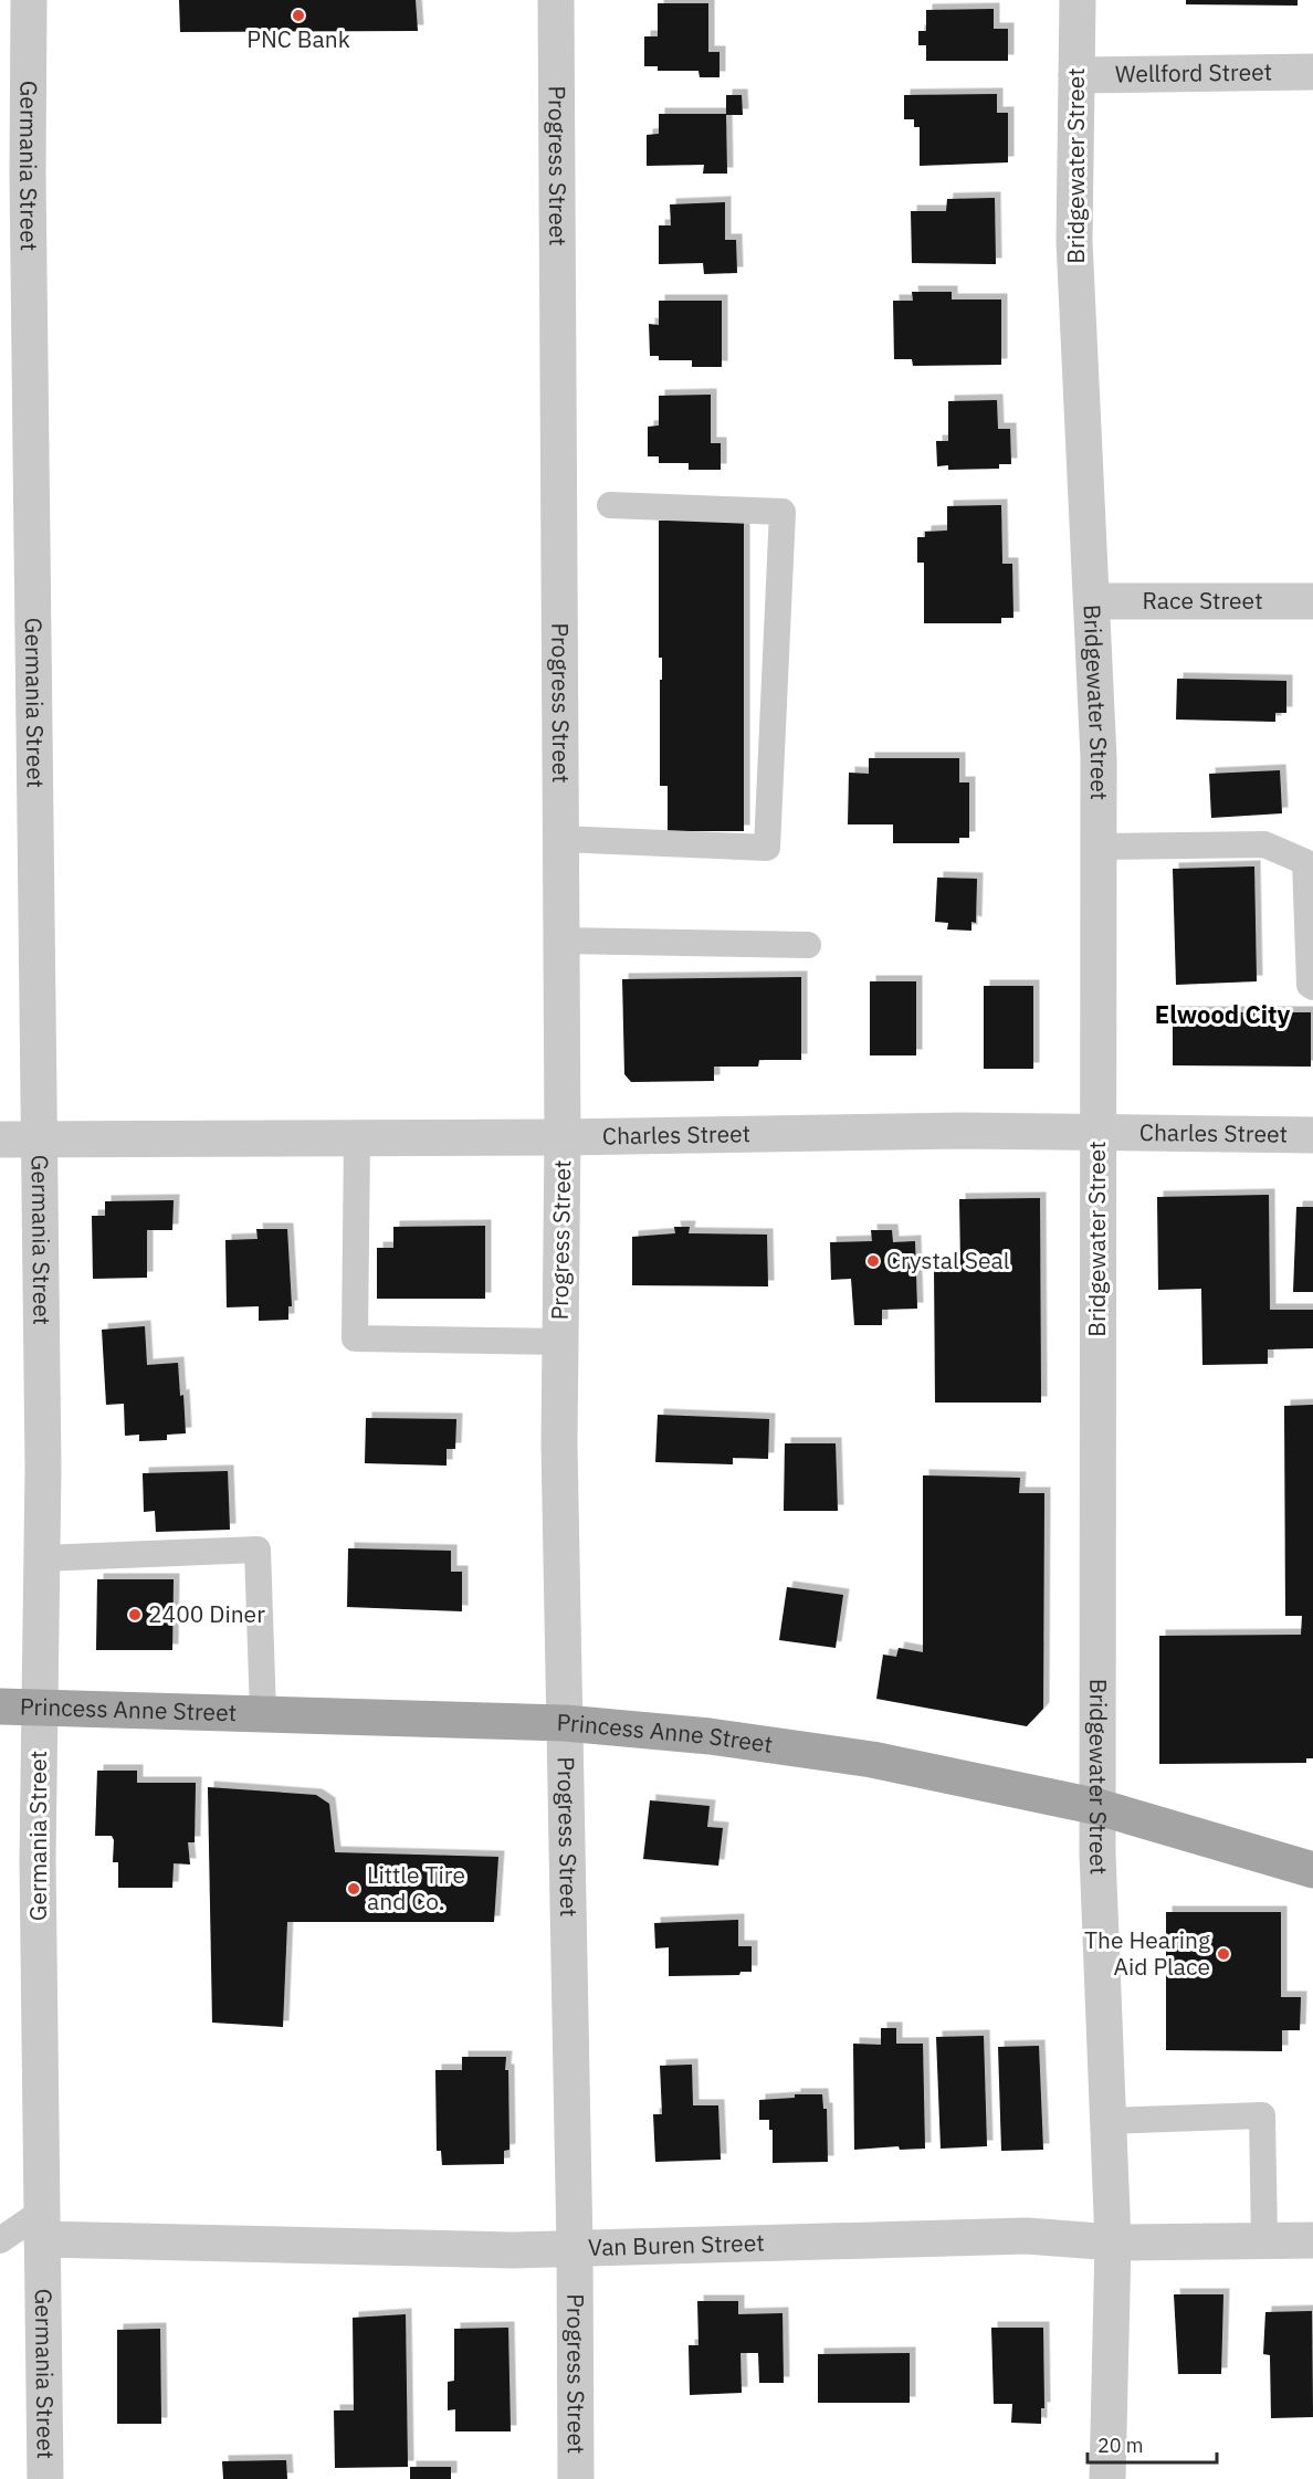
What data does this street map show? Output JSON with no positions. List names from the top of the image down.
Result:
{
  "streets": {
    "main road": ["Princess Anne Street"],
    "street": [
      "Wellford Street",
      "Germania Street",
      "Progress Street",
      "Bridgewater Street",
      "Race Street",
      "Charles Street",
      "Van Buren Street"
    ]
  },
  "crossings": [
    ["Wellford Street", "Bridgewater Street"],
    ["Germania Street", "Charles Street"],
    ["Germania Street", "Princess Anne Street"],
    ["Germania Street", "Van Buren Street"],
    ["Progress Street", "Charles Street"],
    ["Progress Street", "Princess Anne Street"],
    ["Progress Street", "Van Buren Street"],
    ["Bridgewater Street", "Race Street"],
    ["Bridgewater Street", "Charles Street"],
    ["Bridgewater Street", "Princess Anne Street"],
    ["Bridgewater Street", "Van Buren Street"]
  ],
  "districts": ["Elwood City"],
  "places": [
    "PNC Bank",
    "Crystal Seal",
    "2400 Diner",
    "Little Tire and Co.",
    "The Hearing Aid Place"
  ],
  "scale_bar": "20 m"
}
